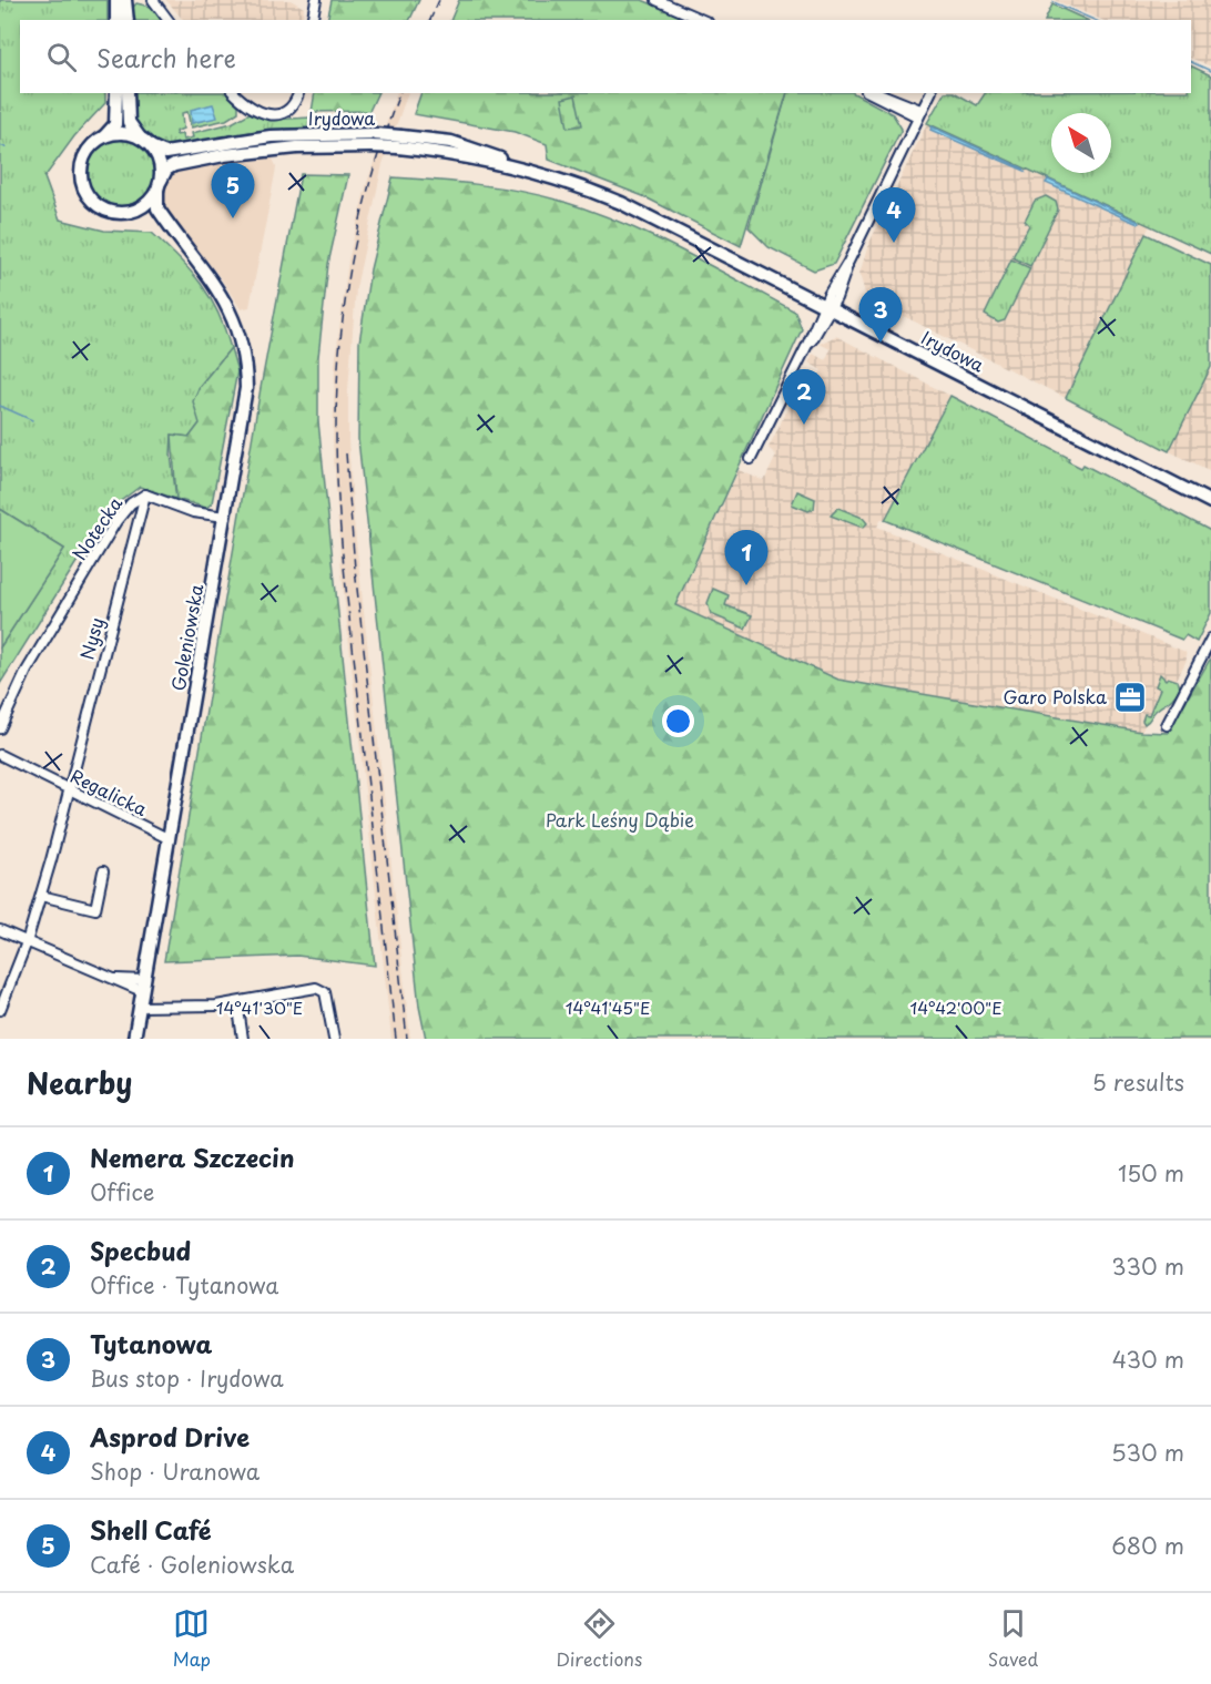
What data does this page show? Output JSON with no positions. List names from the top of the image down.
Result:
{
  "streets": {
    "street": [
      "Irydowa",
      "Notecka",
      "Goleniowska",
      "Nysy",
      "Regalicka"
    ]
  },
  "crossings": [
    ["Irydowa", "Goleniowska"],
    ["Notecka", "Goleniowska"],
    ["Notecka", "Nysy"],
    ["Goleniowska", "Regalicka"],
    ["Nysy", "Regalicka"]
  ],
  "parks": ["Park Leśny Dąbie"],
  "places": {
    "office": ["Garo Polska"]
  },
  "north": "top left",
  "page": {
    "search": "Search here",
    "pins": [
      "5",
      "4",
      "3",
      "2",
      "1"
    ],
    "heading": ["Nearby", "5 results"],
    "list": [
      {
        "mark": "1",
        "name": "Nemera Szczecin",
        "note": "Office",
        "value": "150 m"
      },
      {
        "mark": "2",
        "name": "Specbud",
        "note": "Office · Tytanowa",
        "value": "330 m"
      },
      {
        "mark": "3",
        "name": "Tytanowa",
        "note": "Bus stop · Irydowa",
        "value": "430 m"
      },
      {
        "mark": "4",
        "name": "Asprod Drive",
        "note": "Shop · Uranowa",
        "value": "530 m"
      },
      {
        "mark": "5",
        "name": "Shell Café",
        "note": "Café · Goleniowska",
        "value": "680 m"
      }
    ],
    "nav": ["Map", "Directions", "Saved"]
  },
  "coordinates": ["14°41'30\"E", "14°41'45\"E", "14°42'00\"E"]
}
